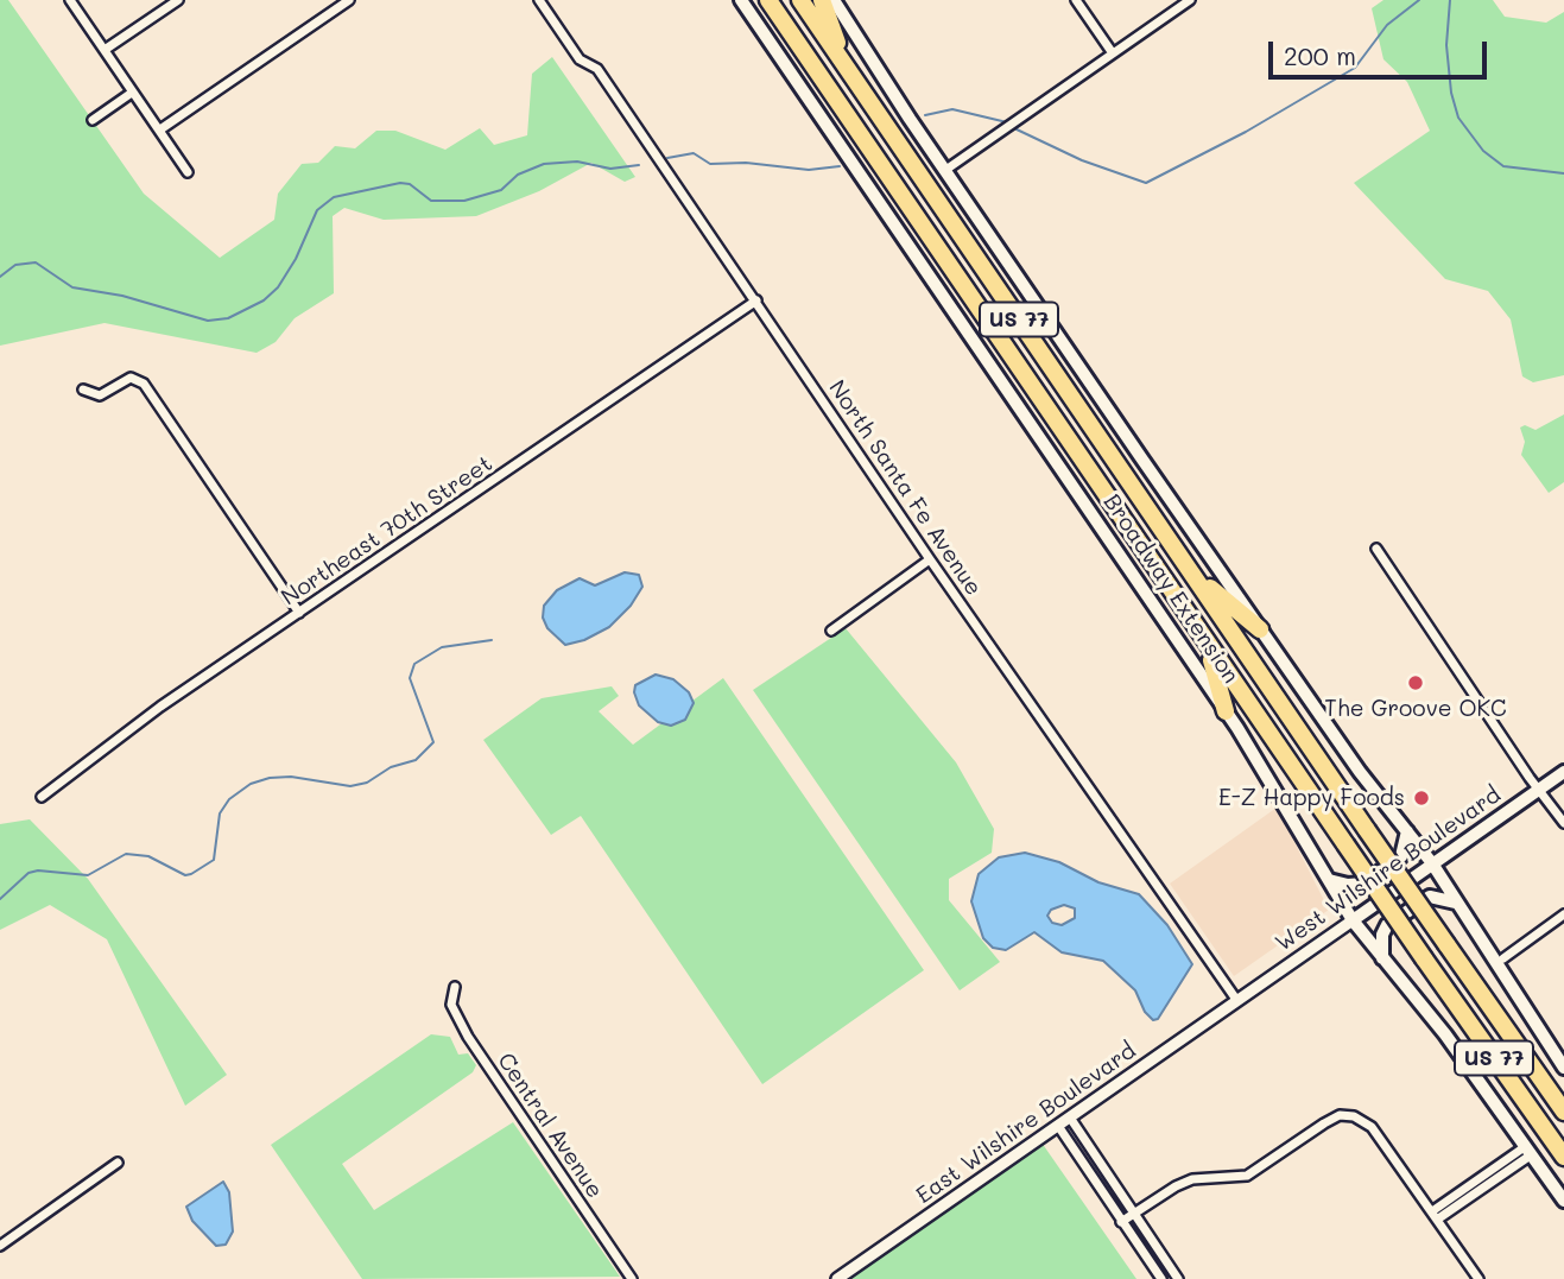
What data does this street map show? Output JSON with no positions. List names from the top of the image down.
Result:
{
  "streets": {
    "highway": ["US 77", "Broadway Extension"],
    "main road": ["West Wilshire Boulevard"],
    "street": [
      "North Santa Fe Avenue",
      "Northeast 70th Street",
      "East Wilshire Boulevard",
      "Central Avenue"
    ]
  },
  "crossings": [
    ["North Santa Fe Avenue", "Northeast 70th Street"],
    ["North Santa Fe Avenue", "West Wilshire Boulevard"],
    ["North Santa Fe Avenue", "East Wilshire Boulevard"],
    ["Broadway Extension", "West Wilshire Boulevard"],
    ["West Wilshire Boulevard", "East Wilshire Boulevard"]
  ],
  "places": ["The Groove OKC", "E-Z Happy Foods"],
  "scale_bar": "200 m"
}
